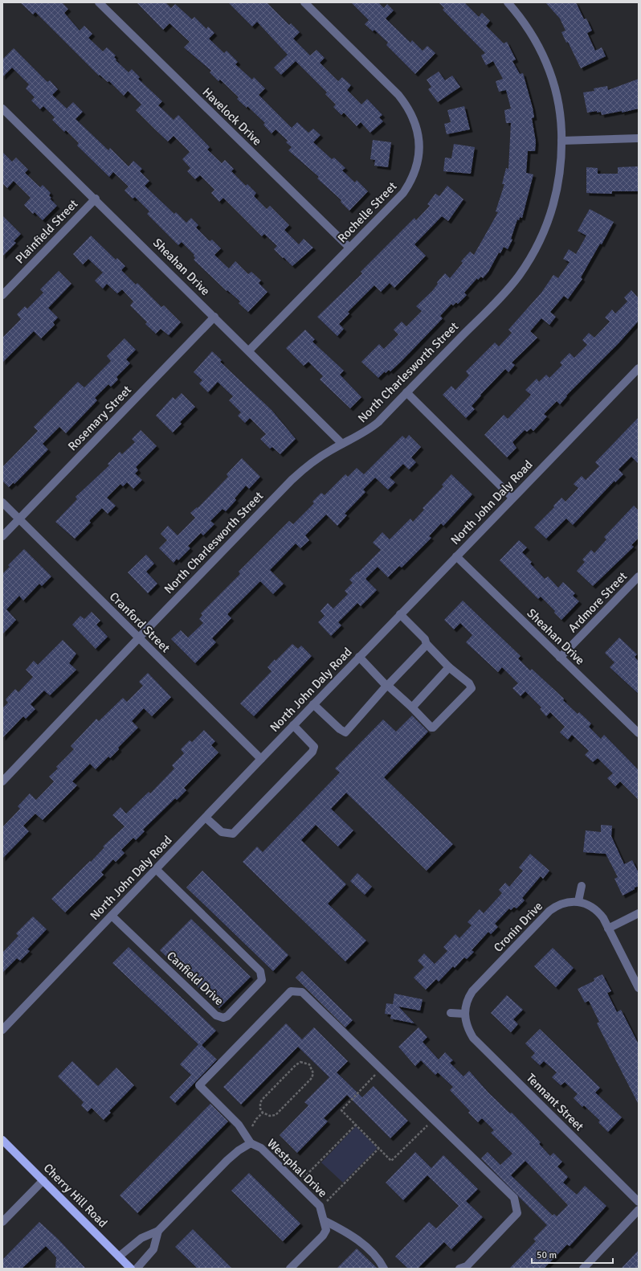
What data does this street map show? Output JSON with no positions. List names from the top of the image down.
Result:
{
  "streets": {
    "main road": ["Cherry Hill Road"],
    "street": [
      "Havelock Drive",
      "Rochelle Street",
      "Plainfield Street",
      "Sheahan Drive",
      "North Charlesworth Street",
      "Rosemary Street",
      "North John Daly Road",
      "Ardmore Street",
      "Cranford Street",
      "Cronin Drive",
      "Canfield Drive",
      "Tennant Street",
      "Westphal Drive"
    ]
  },
  "crossings": [
    ["Havelock Drive", "Rochelle Street"],
    ["Rochelle Street", "Sheahan Drive"],
    ["Plainfield Street", "Sheahan Drive"],
    ["Sheahan Drive", "North Charlesworth Street"],
    ["Sheahan Drive", "Rosemary Street"],
    ["Sheahan Drive", "North John Daly Road"],
    ["Sheahan Drive", "Ardmore Street"],
    ["North Charlesworth Street", "Cranford Street"],
    ["Rosemary Street", "Cranford Street"],
    ["North John Daly Road", "Cranford Street"],
    ["North John Daly Road", "Canfield Drive"],
    ["Cronin Drive", "Tennant Street"],
    ["Westphal Drive", "Cherry Hill Road"]
  ],
  "scale_bar": "50 m"
}
